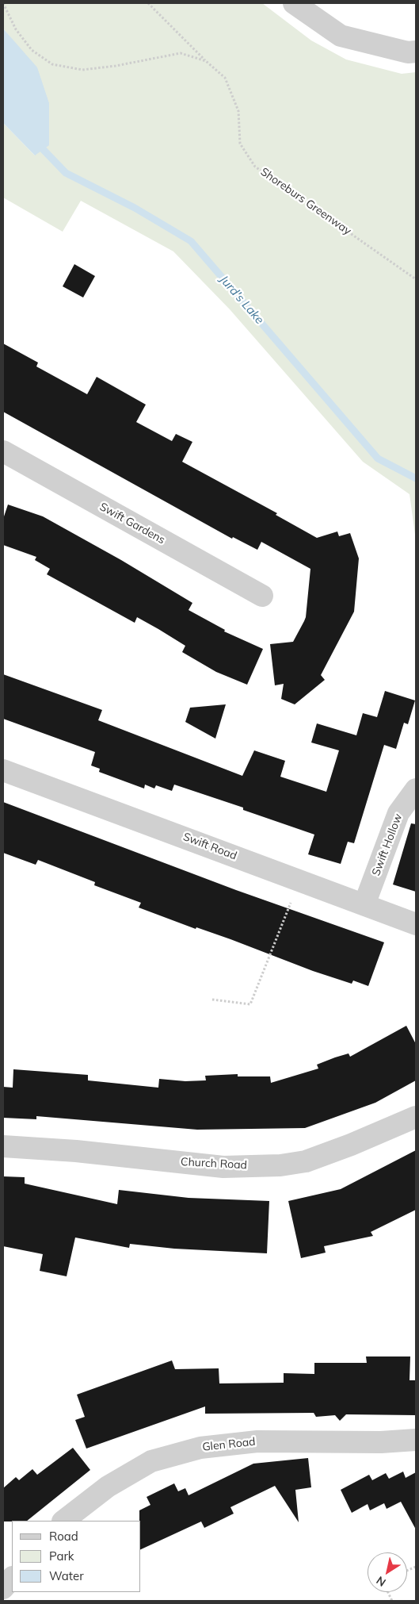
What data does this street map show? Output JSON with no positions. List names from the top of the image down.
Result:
{
  "streets": {
    "street": [
      "Swift Gardens",
      "Swift Hollow",
      "Swift Road",
      "Church Road",
      "Glen Road"
    ],
    "path": ["Shoreburs Greenway"]
  },
  "crossings": [
    ["Swift Hollow", "Swift Road"]
  ],
  "water": ["Jurd's Lake"],
  "legend": ["Road", "Park", "Water"],
  "north": "bottom left"
}
